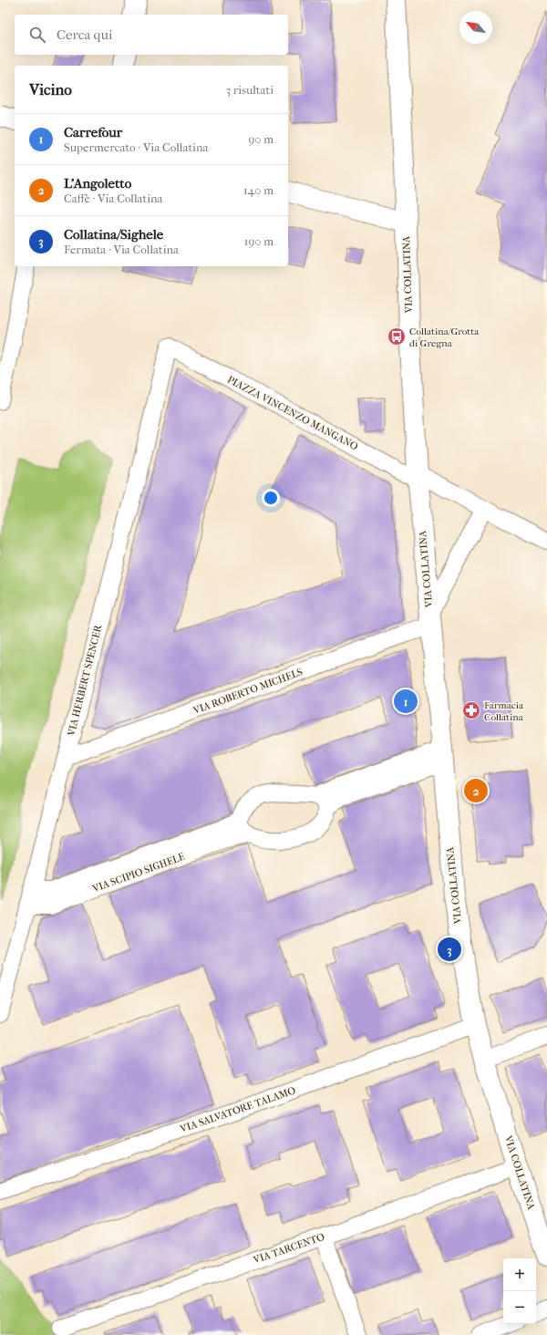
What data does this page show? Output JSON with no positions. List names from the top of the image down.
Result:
{
  "streets": {
    "street": [
      "VIA COLLATINA",
      "PIAZZA VINCENZO MANGANO",
      "VIA HERBERT SPENCER",
      "VIA ROBERTO MICHELS",
      "VIA SCIPIO SIGHELE",
      "VIA SALVATORE TALAMO",
      "VIA TARCENTO"
    ]
  },
  "crossings": [
    ["VIA COLLATINA", "PIAZZA VINCENZO MANGANO"],
    ["VIA COLLATINA", "VIA ROBERTO MICHELS"],
    ["VIA COLLATINA", "VIA SALVATORE TALAMO"],
    ["VIA COLLATINA", "VIA TARCENTO"],
    ["PIAZZA VINCENZO MANGANO", "VIA HERBERT SPENCER"],
    ["VIA HERBERT SPENCER", "VIA ROBERTO MICHELS"],
    ["VIA HERBERT SPENCER", "VIA SCIPIO SIGHELE"]
  ],
  "places": {
    "bus stop": ["Collatina/Grotta di Gregna"],
    "pharmacy": ["Farmacia Collatina"]
  },
  "north": "top left",
  "page": {
    "search": "Cerca qui",
    "heading": ["Vicino", "3 risultati"],
    "list": [
      {
        "mark": "1",
        "name": "Carrefour",
        "note": "Supermercato · Via Collatina",
        "value": "90 m"
      },
      {
        "mark": "2",
        "name": "L'Angoletto",
        "note": "Caffè · Via Collatina",
        "value": "140 m"
      },
      {
        "mark": "3",
        "name": "Collatina/Sighele",
        "note": "Fermata · Via Collatina",
        "value": "190 m"
      }
    ],
    "pins": ["1", "2", "3"],
    "map_buttons": ["+", "−"]
  }
}
